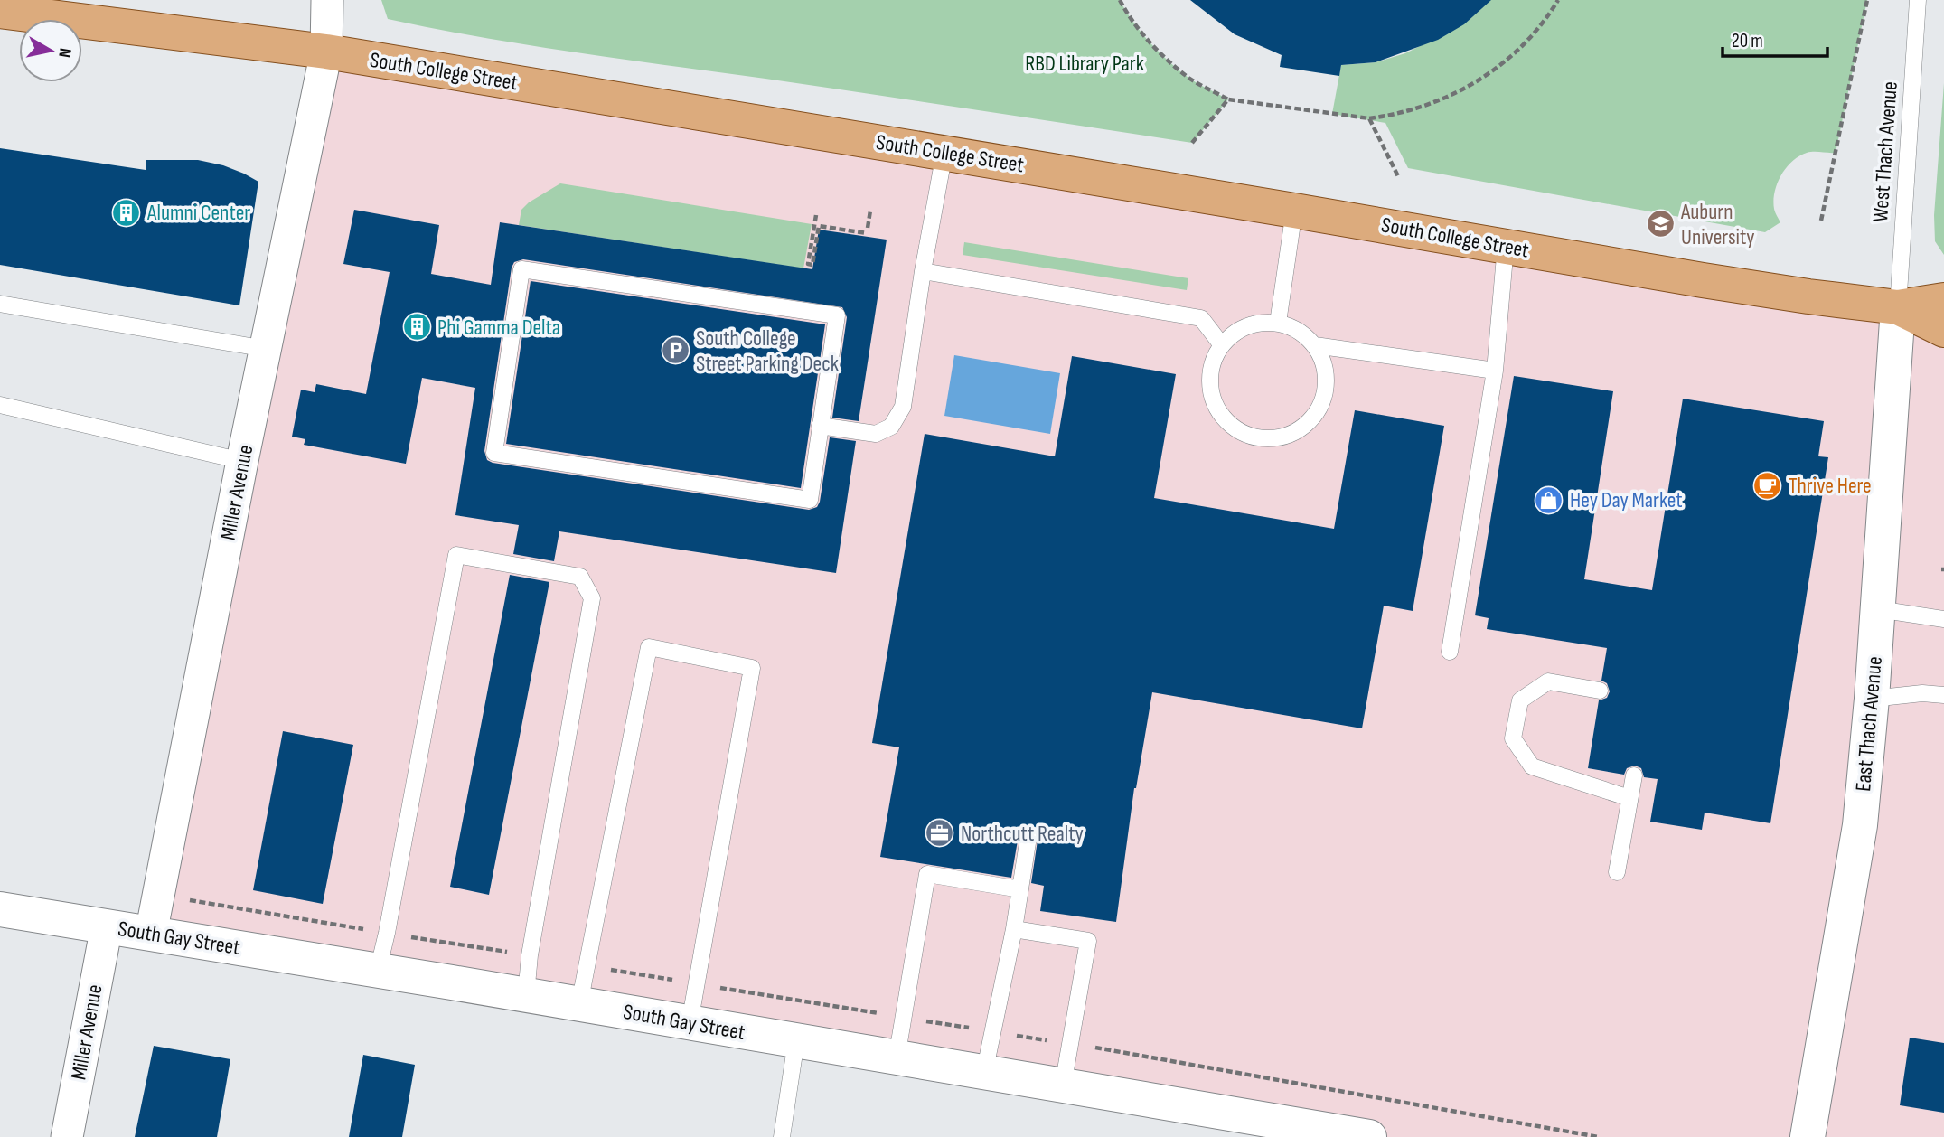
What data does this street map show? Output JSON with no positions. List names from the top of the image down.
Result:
{
  "streets": {
    "main road": ["South College Street"],
    "street": ["Miller Avenue", "East Thach Avenue", "South Gay Street"],
    "lane": ["West Thach Avenue"]
  },
  "crossings": [
    ["South College Street", "West Thach Avenue"],
    ["South College Street", "Miller Avenue"],
    ["South College Street", "East Thach Avenue"],
    ["West Thach Avenue", "East Thach Avenue"],
    ["Miller Avenue", "South Gay Street"]
  ],
  "parks": ["RBD Library Park"],
  "places": {
    "building": ["Alumni Center", "Phi Gamma Delta"],
    "school or university": ["Auburn University"],
    "parking": ["South College Street Parking Deck"],
    "cafe": ["Thrive Here"],
    "shop": ["Hey Day Market"],
    "office": ["Northcutt Realty"]
  },
  "scale_bar": "20 m",
  "north": "right"
}
